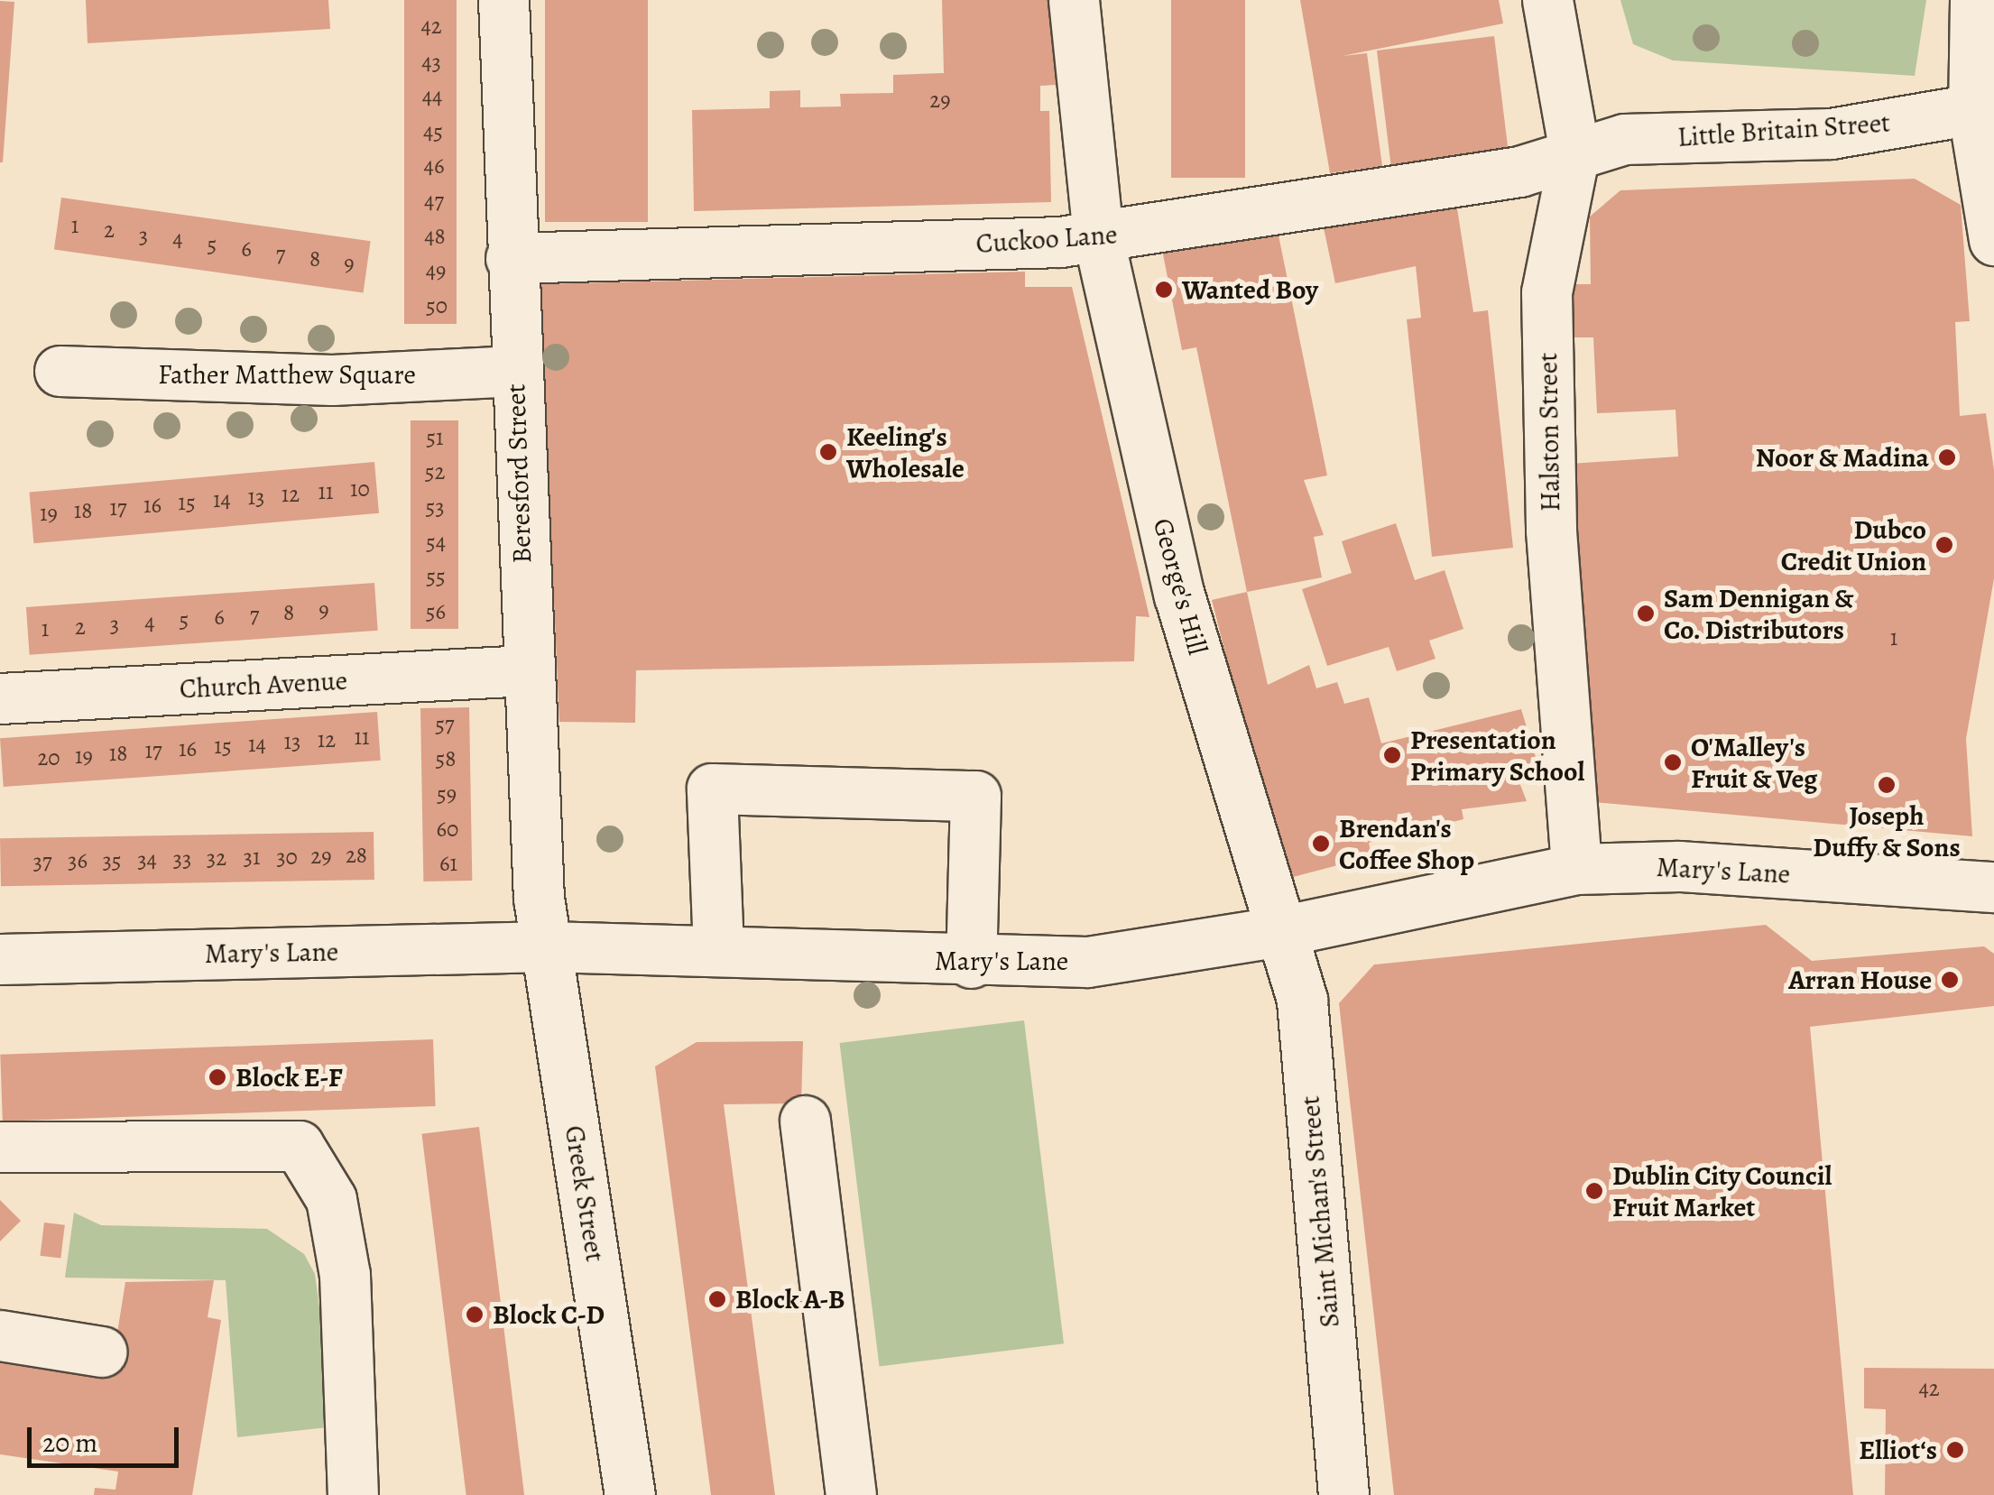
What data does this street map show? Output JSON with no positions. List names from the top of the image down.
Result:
{
  "streets": {
    "street": [
      "Little Britain Street",
      "Cuckoo Lane",
      "Father Matthew Square",
      "Halston Street",
      "Beresford Street",
      "George's Hill",
      "Church Avenue",
      "Mary's Lane",
      "Greek Street",
      "Saint Michan's Street"
    ]
  },
  "crossings": [
    ["Little Britain Street", "Cuckoo Lane"],
    ["Little Britain Street", "Halston Street"],
    ["Cuckoo Lane", "Halston Street"],
    ["Cuckoo Lane", "Beresford Street"],
    ["Cuckoo Lane", "George's Hill"],
    ["Father Matthew Square", "Beresford Street"],
    ["Halston Street", "Mary's Lane"],
    ["Beresford Street", "Church Avenue"],
    ["Beresford Street", "Mary's Lane"],
    ["Beresford Street", "Greek Street"],
    ["George's Hill", "Mary's Lane"],
    ["George's Hill", "Saint Michan's Street"],
    ["Mary's Lane", "Greek Street"],
    ["Mary's Lane", "Saint Michan's Street"]
  ],
  "places": [
    "Wanted Boy",
    "Keeling's Wholesale",
    "Noor & Madina",
    "Dubco Credit Union",
    "Sam Dennigan & Co. Distributors",
    "Presentation Primary School",
    "O'Malley's Fruit & Veg",
    "Joseph Duffy & Sons",
    "Brendan's Coffee Shop",
    "Arran House",
    "Block E-F",
    "Dublin City Council Fruit Market",
    "Block A-B",
    "Block C-D",
    "Elliot‘s"
  ],
  "house_numbers": [
    "42",
    "43",
    "44",
    "29",
    "45",
    "46",
    "47",
    "1",
    "2",
    "3",
    "48",
    "4",
    "5",
    "6",
    "7",
    "8",
    "9",
    "49",
    "50",
    "51",
    "52",
    "10",
    "11",
    "12",
    "13",
    "14",
    "15",
    "16",
    "53",
    "17",
    "18",
    "19",
    "54",
    "55",
    "9",
    "56",
    "8",
    "7",
    "6",
    "5",
    "4",
    "3",
    "2",
    "1",
    "1",
    "57",
    "11",
    "12",
    "13",
    "14",
    "15",
    "16",
    "17",
    "18",
    "19",
    "20",
    "58",
    "59",
    "60",
    "28",
    "29",
    "31",
    "30",
    "32",
    "33",
    "34",
    "36",
    "35",
    "37",
    "61",
    "42"
  ],
  "scale_bar": "20 m"
}
